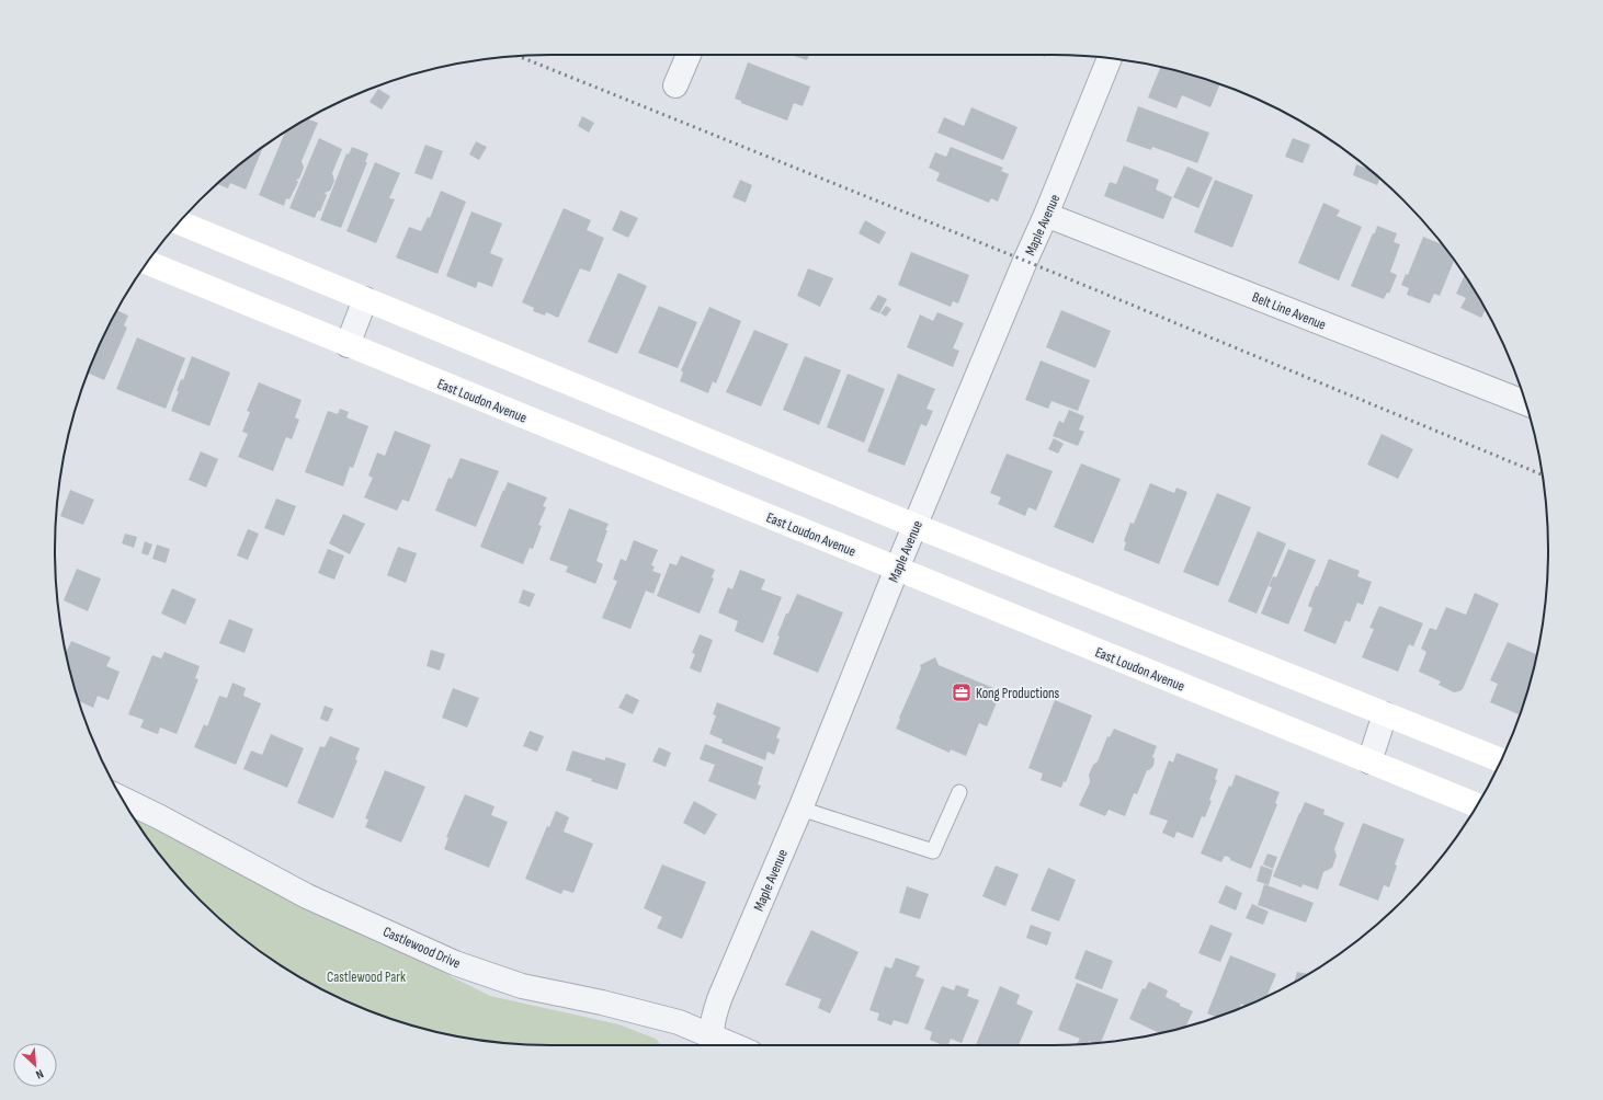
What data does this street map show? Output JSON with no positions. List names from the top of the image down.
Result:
{
  "streets": {
    "main road": ["East Loudon Avenue"],
    "street": ["Maple Avenue", "Belt Line Avenue", "Castlewood Drive"]
  },
  "crossings": [
    ["Maple Avenue", "Belt Line Avenue"],
    ["Maple Avenue", "East Loudon Avenue"],
    ["Maple Avenue", "Castlewood Drive"]
  ],
  "parks": ["Castlewood Park"],
  "places": {
    "office": ["Kong Productions"]
  },
  "north": "bottom right"
}
